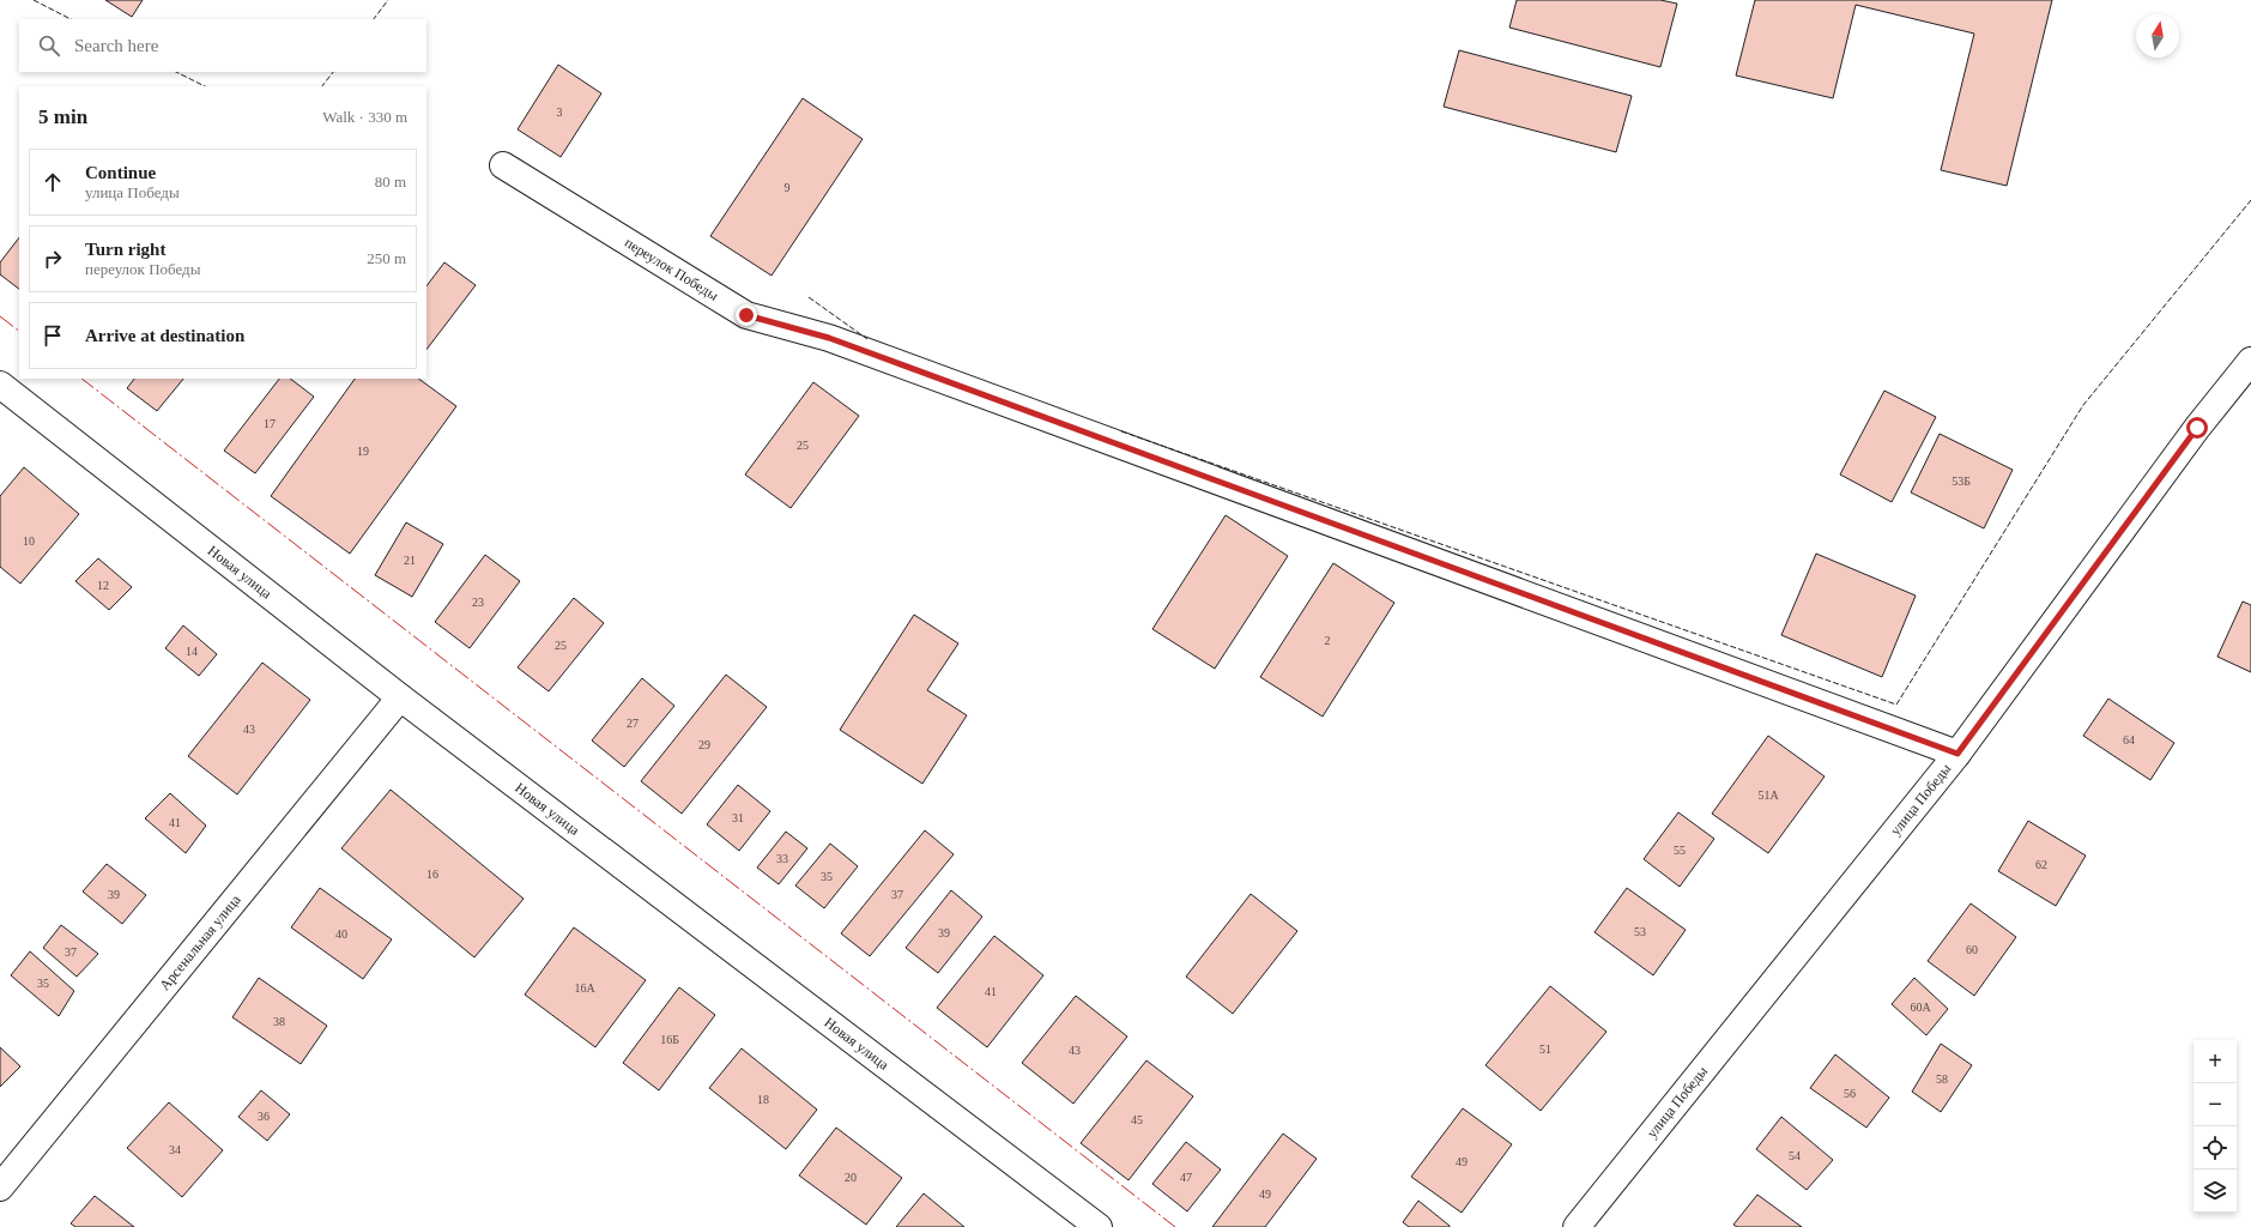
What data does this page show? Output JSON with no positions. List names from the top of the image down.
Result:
{
  "streets": {
    "street": [
      "переулок Победы",
      "Новая улица",
      "улица Победы",
      "Арсенальная улица"
    ]
  },
  "crossings": [
    ["переулок Победы", "улица Победы"],
    ["Новая улица", "Арсенальная улица"]
  ],
  "house_numbers": [
    "3",
    "9",
    "17",
    "25",
    "19",
    "53Б",
    "10",
    "21",
    "12",
    "23",
    "2",
    "25",
    "14",
    "27",
    "43",
    "64",
    "29",
    "51А",
    "31",
    "41",
    "55",
    "33",
    "62",
    "16",
    "35",
    "39",
    "37",
    "53",
    "39",
    "40",
    "60",
    "37",
    "35",
    "16А",
    "41",
    "60А",
    "38",
    "16Б",
    "51",
    "43",
    "58",
    "56",
    "18",
    "36",
    "45",
    "34",
    "54",
    "49",
    "20",
    "47",
    "49"
  ],
  "north": "top",
  "page": {
    "search": "Search here",
    "heading": ["5 min", "Walk · 330 m"],
    "list": [
      ["Continue", "улица Победы", "80 m"],
      ["Turn right", "переулок Победы", "250 m"],
      "Arrive at destination"
    ],
    "map_buttons": ["+", "−"]
  }
}
